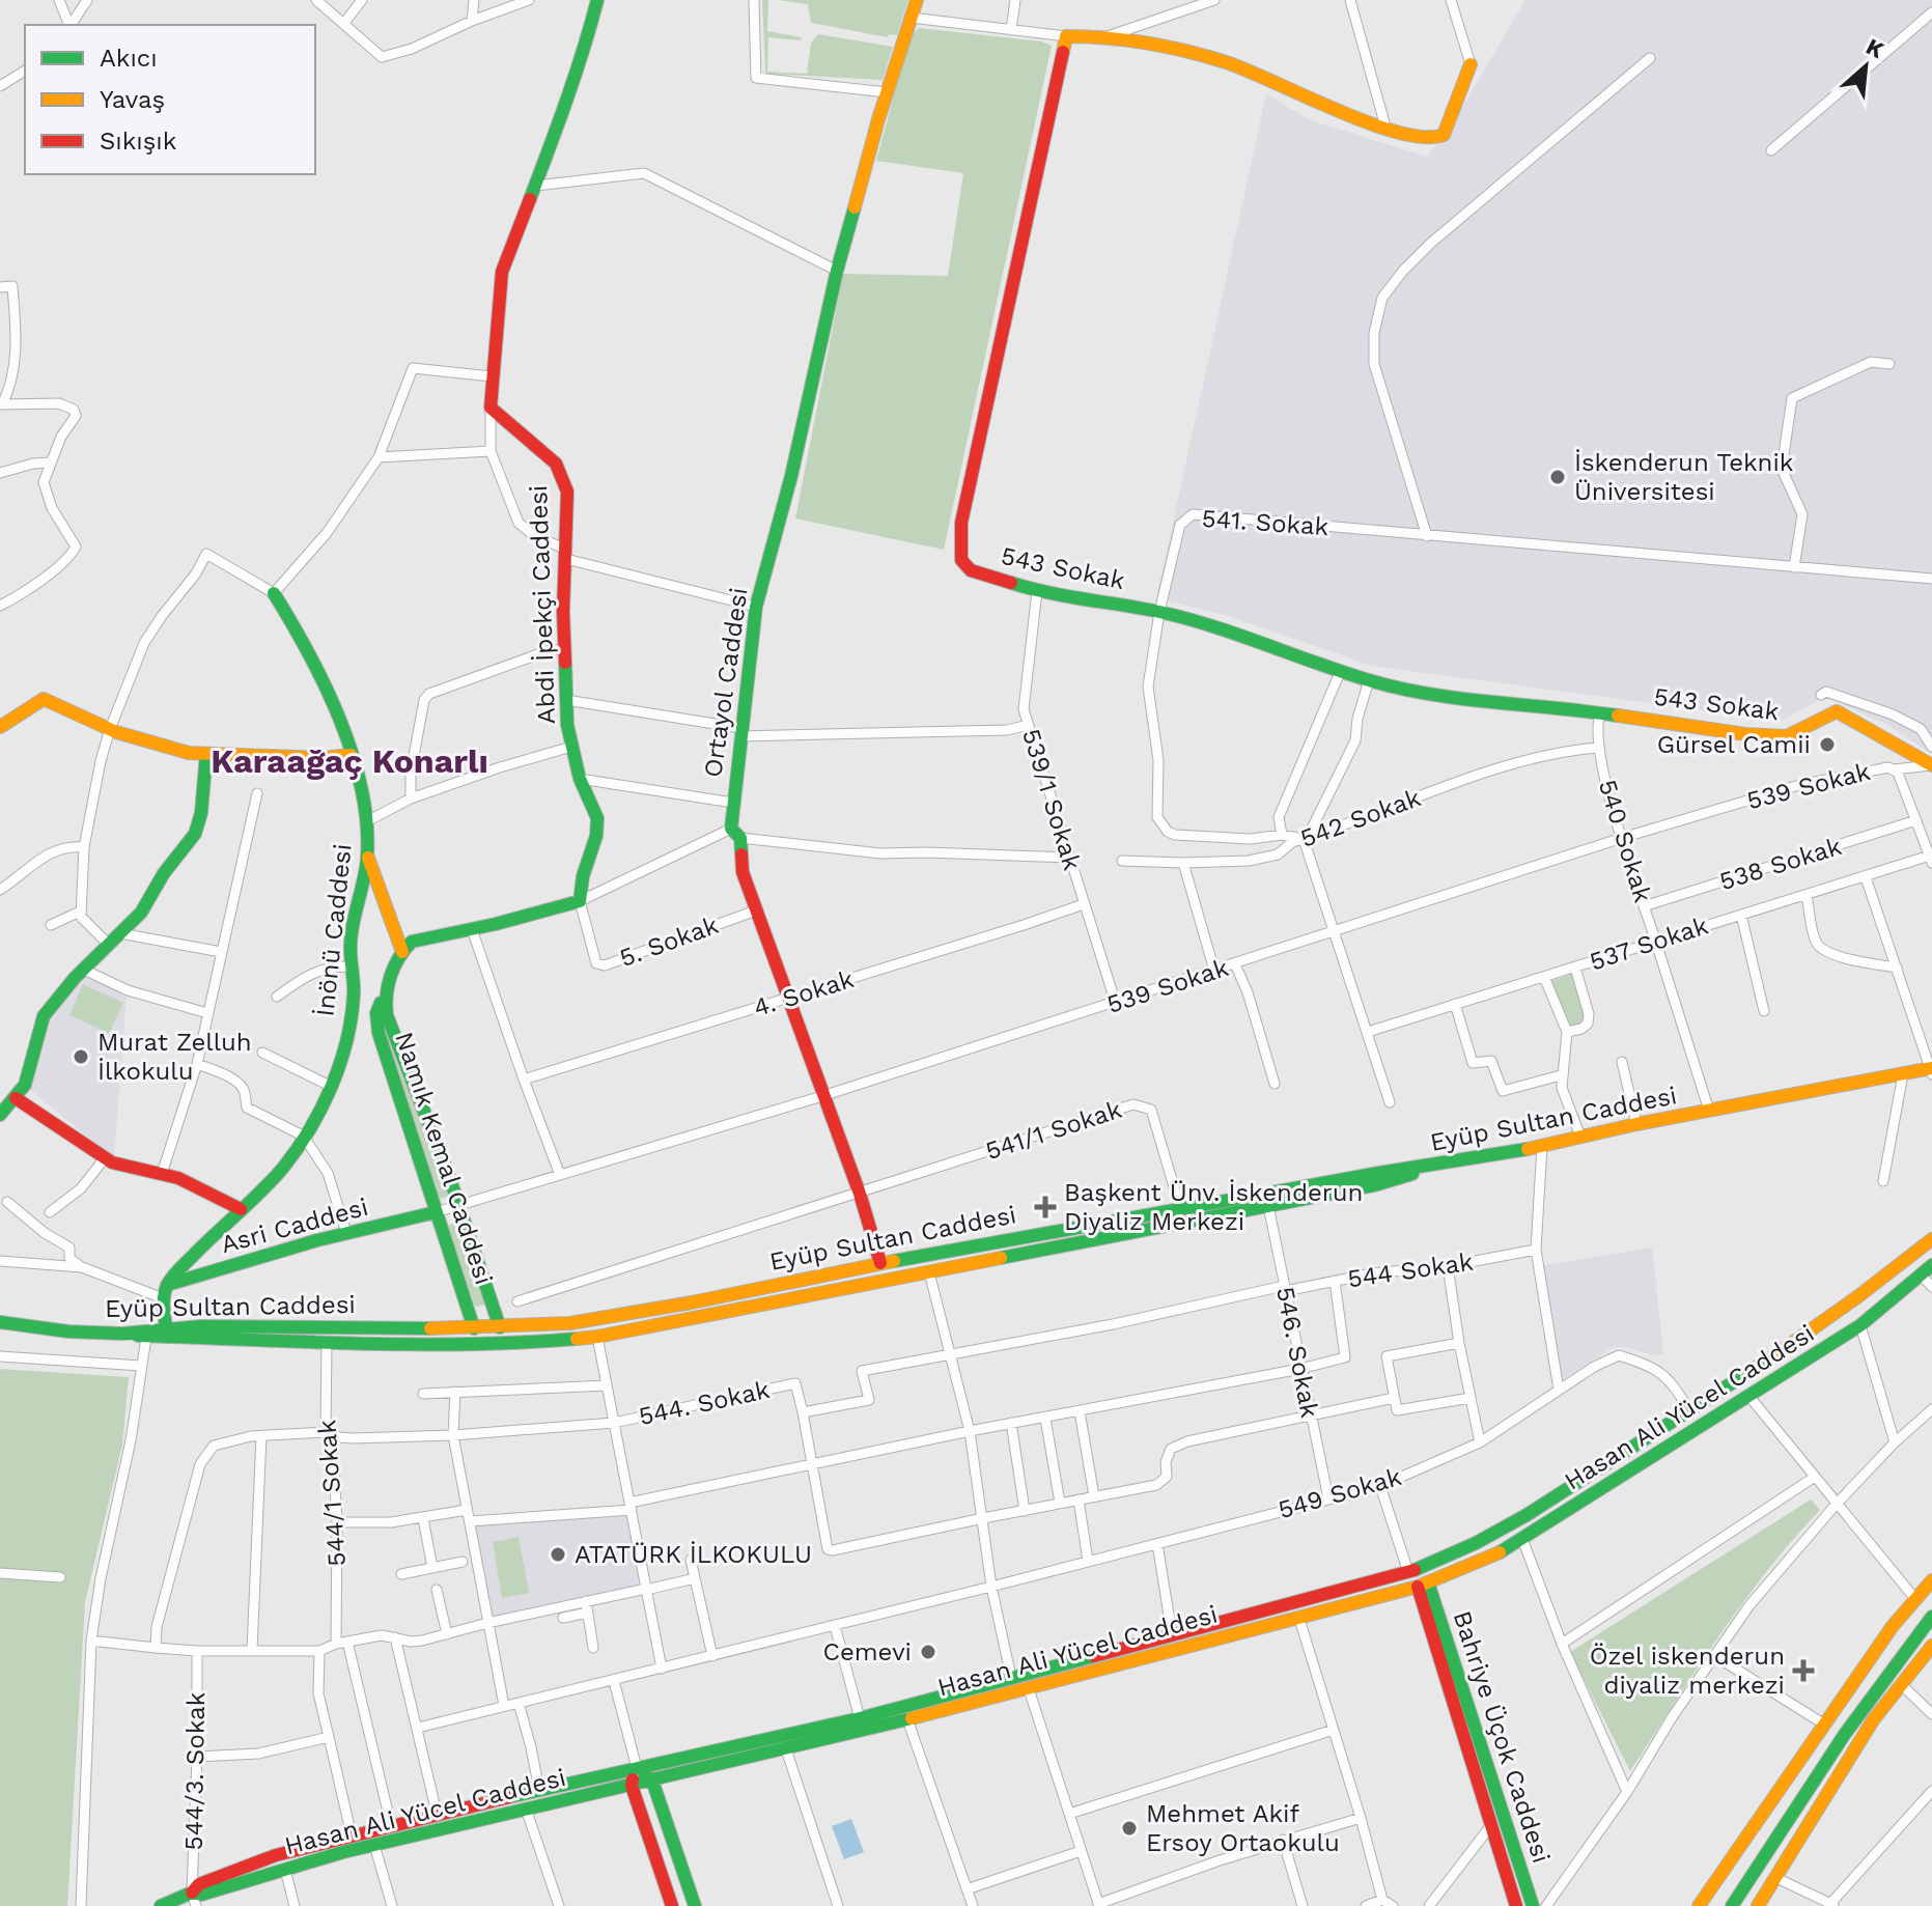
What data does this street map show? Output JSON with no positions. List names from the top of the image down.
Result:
{
  "streets": {
    "main road": [
      "543 Sokak",
      "Abdi İpekçi Caddesi",
      "Ortayol Caddesi",
      "İnönü Caddesi",
      "Eyüp Sultan Caddesi",
      "Namık Kemal Caddesi",
      "Asri Caddesi",
      "Hasan Ali Yücel Caddesi",
      "Bahriye Üçok Caddesi"
    ],
    "street": [
      "541. Sokak",
      "539 Sokak",
      "539/1 Sokak",
      "542 Sokak",
      "540 Sokak",
      "538 Sokak",
      "5. Sokak",
      "537 Sokak",
      "4. Sokak",
      "541/1 Sokak",
      "544 Sokak",
      "546. Sokak",
      "544. Sokak",
      "544/1 Sokak",
      "549 Sokak",
      "544/3. Sokak"
    ]
  },
  "crossings": [
    ["541. Sokak", "543 Sokak"],
    ["541. Sokak", "542 Sokak"],
    ["543 Sokak", "539 Sokak"],
    ["543 Sokak", "539/1 Sokak"],
    ["543 Sokak", "540 Sokak"],
    ["Abdi İpekçi Caddesi", "5. Sokak"],
    ["Ortayol Caddesi", "539 Sokak"],
    ["Ortayol Caddesi", "5. Sokak"],
    ["Ortayol Caddesi", "4. Sokak"],
    ["Ortayol Caddesi", "Eyüp Sultan Caddesi"],
    ["Ortayol Caddesi", "541/1 Sokak"],
    ["539 Sokak", "539/1 Sokak"],
    ["539 Sokak", "540 Sokak"],
    ["539 Sokak", "Namık Kemal Caddesi"],
    ["539 Sokak", "Asri Caddesi"],
    ["539/1 Sokak", "4. Sokak"],
    ["542 Sokak", "540 Sokak"],
    ["540 Sokak", "538 Sokak"],
    ["540 Sokak", "537 Sokak"],
    ["540 Sokak", "Eyüp Sultan Caddesi"],
    ["İnönü Caddesi", "Asri Caddesi"],
    ["Eyüp Sultan Caddesi", "541/1 Sokak"],
    ["Eyüp Sultan Caddesi", "Namık Kemal Caddesi"],
    ["Namık Kemal Caddesi", "Asri Caddesi"],
    ["544 Sokak", "546. Sokak"],
    ["546. Sokak", "549 Sokak"],
    ["544. Sokak", "544/1 Sokak"],
    ["Hasan Ali Yücel Caddesi", "Bahriye Üçok Caddesi"],
    ["Hasan Ali Yücel Caddesi", "544/3. Sokak"]
  ],
  "districts": ["Karaağaç Konarlı"],
  "places": {
    "other": [
      "İskenderun Teknik Üniversitesi",
      "Gürsel Camii",
      "Murat Zelluh İlkokulu",
      "ATATÜRK İLKOKULU",
      "Cemevi",
      "Mehmet Akif Ersoy Ortaokulu"
    ],
    "health": ["Başkent Ünv. İskenderun Diyaliz Merkezi", "Özel iskenderun diyaliz merkezi"]
  },
  "legend": ["Akıcı", "Yavaş", "Sıkışık"],
  "north": "top right"
}
